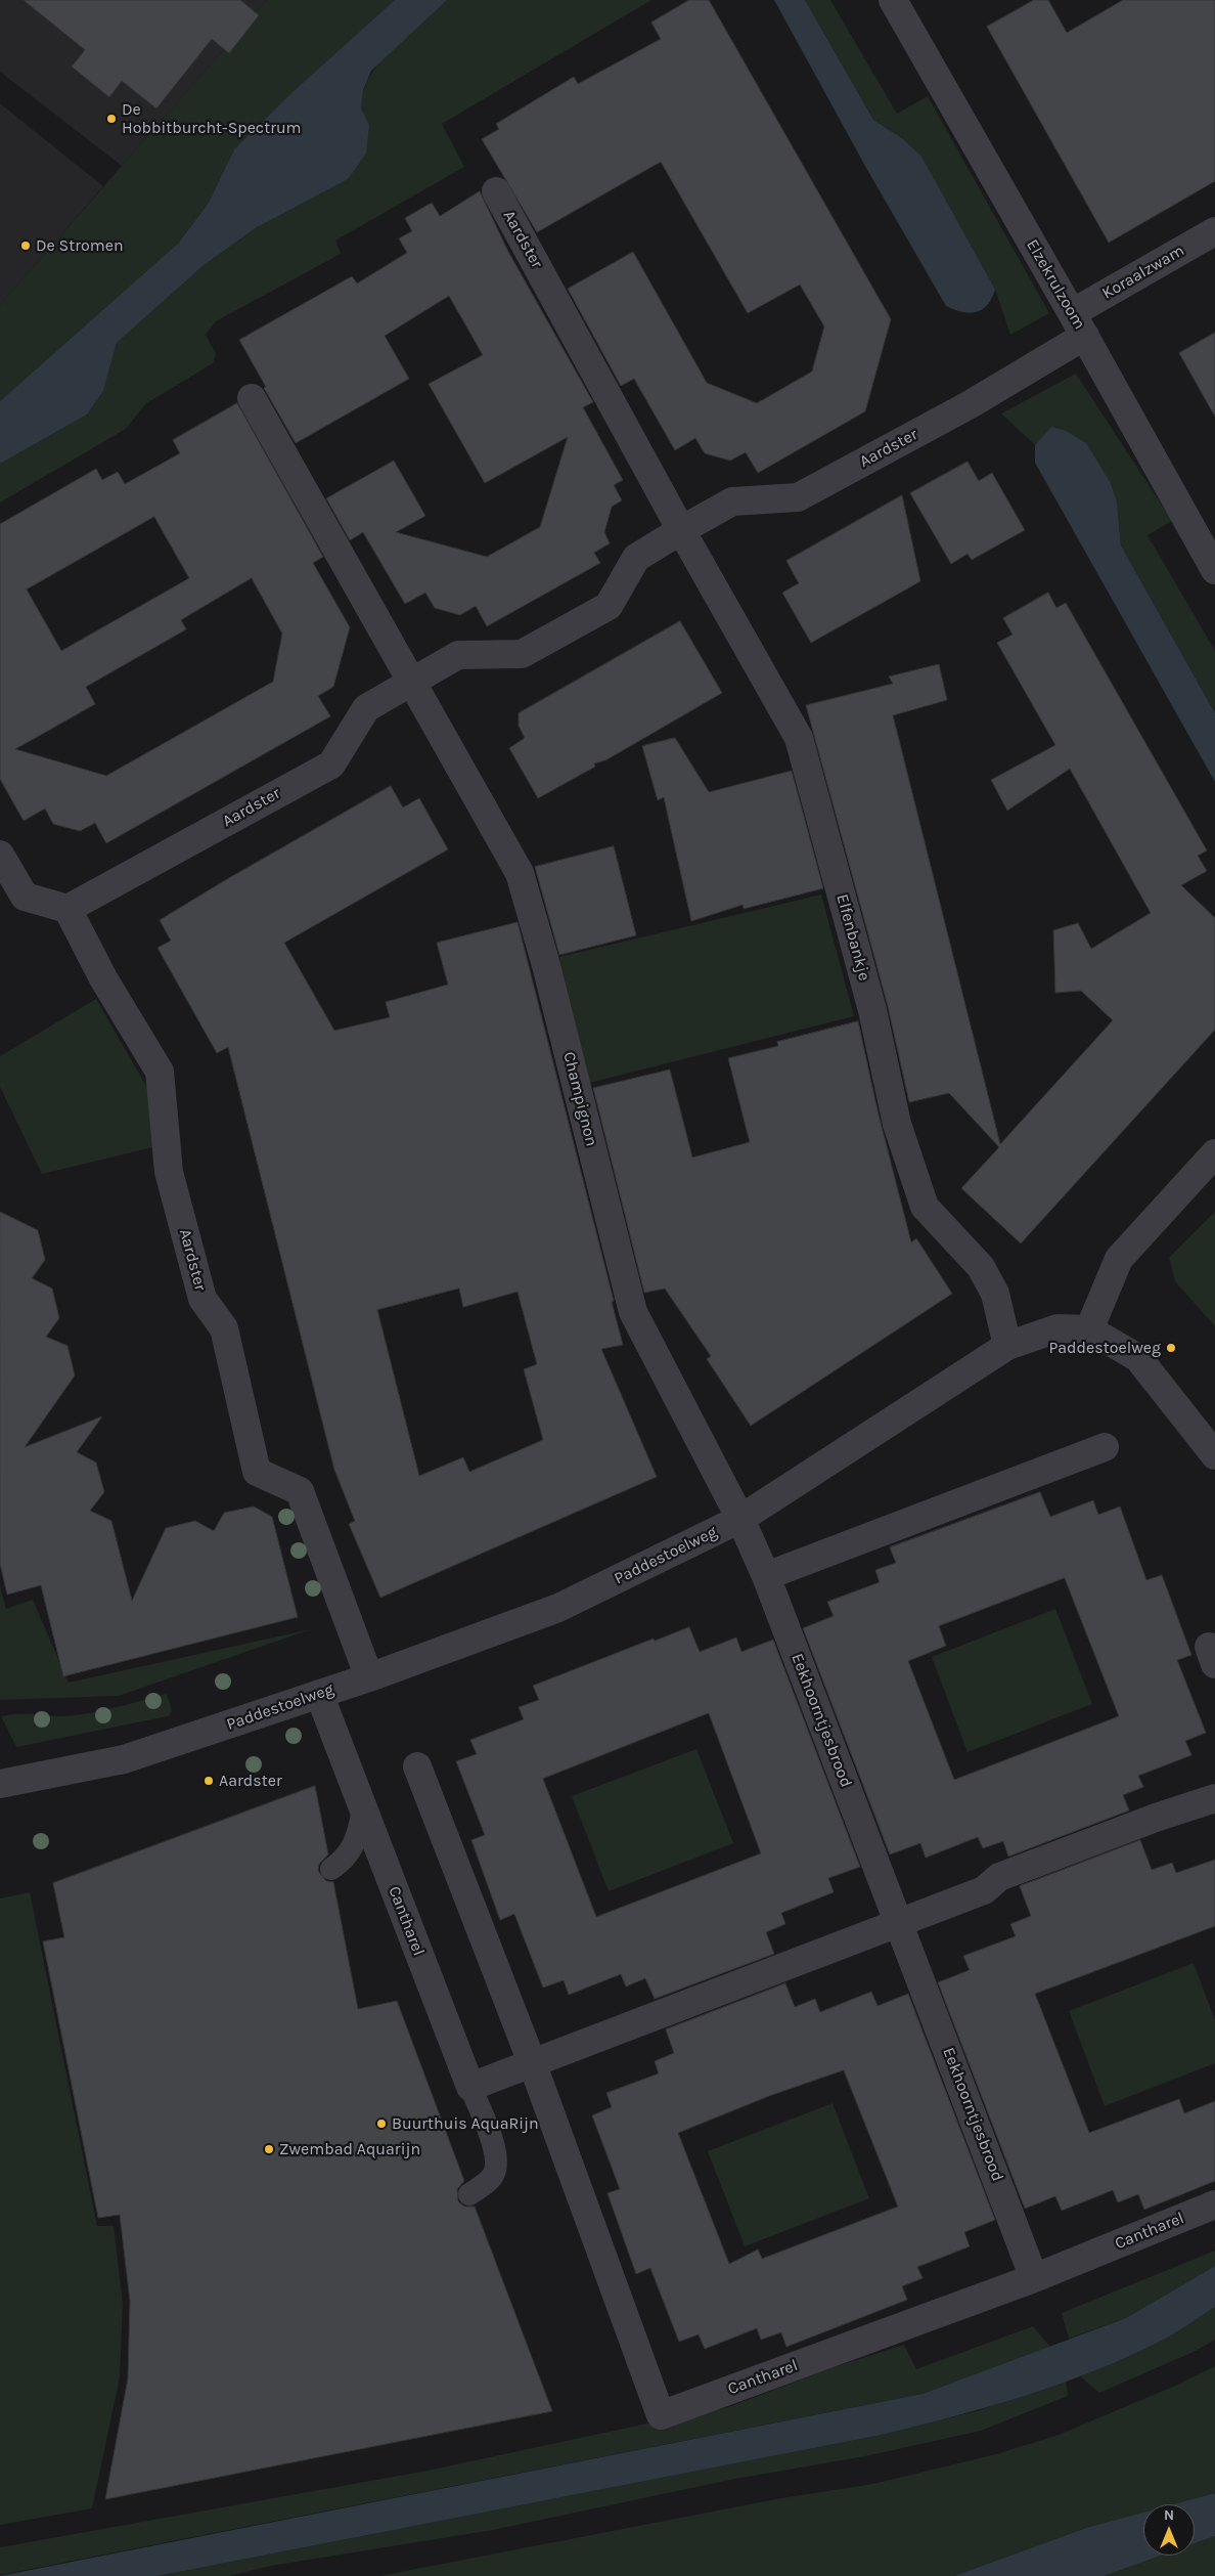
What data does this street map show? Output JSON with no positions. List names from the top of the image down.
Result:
{
  "streets": {
    "street": [
      "Aardster",
      "Koraalzwam",
      "Elzekrulzoom",
      "Elfenbankje",
      "Champignon",
      "Paddestoelweg",
      "Eekhoorntjesbrood",
      "Cantharel"
    ]
  },
  "crossings": [
    ["Aardster", "Koraalzwam"],
    ["Aardster", "Elzekrulzoom"],
    ["Aardster", "Elfenbankje"],
    ["Aardster", "Champignon"],
    ["Aardster", "Paddestoelweg"],
    ["Koraalzwam", "Elzekrulzoom"],
    ["Elfenbankje", "Paddestoelweg"],
    ["Champignon", "Paddestoelweg"],
    ["Champignon", "Eekhoorntjesbrood"],
    ["Paddestoelweg", "Eekhoorntjesbrood"],
    ["Paddestoelweg", "Cantharel"],
    ["Eekhoorntjesbrood", "Cantharel"]
  ],
  "places": [
    "De Hobbitburcht-Spectrum",
    "De Stromen",
    "Paddestoelweg",
    "Aardster",
    "Buurthuis AquaRijn",
    "Zwembad Aquarijn"
  ],
  "north": "top"
}
